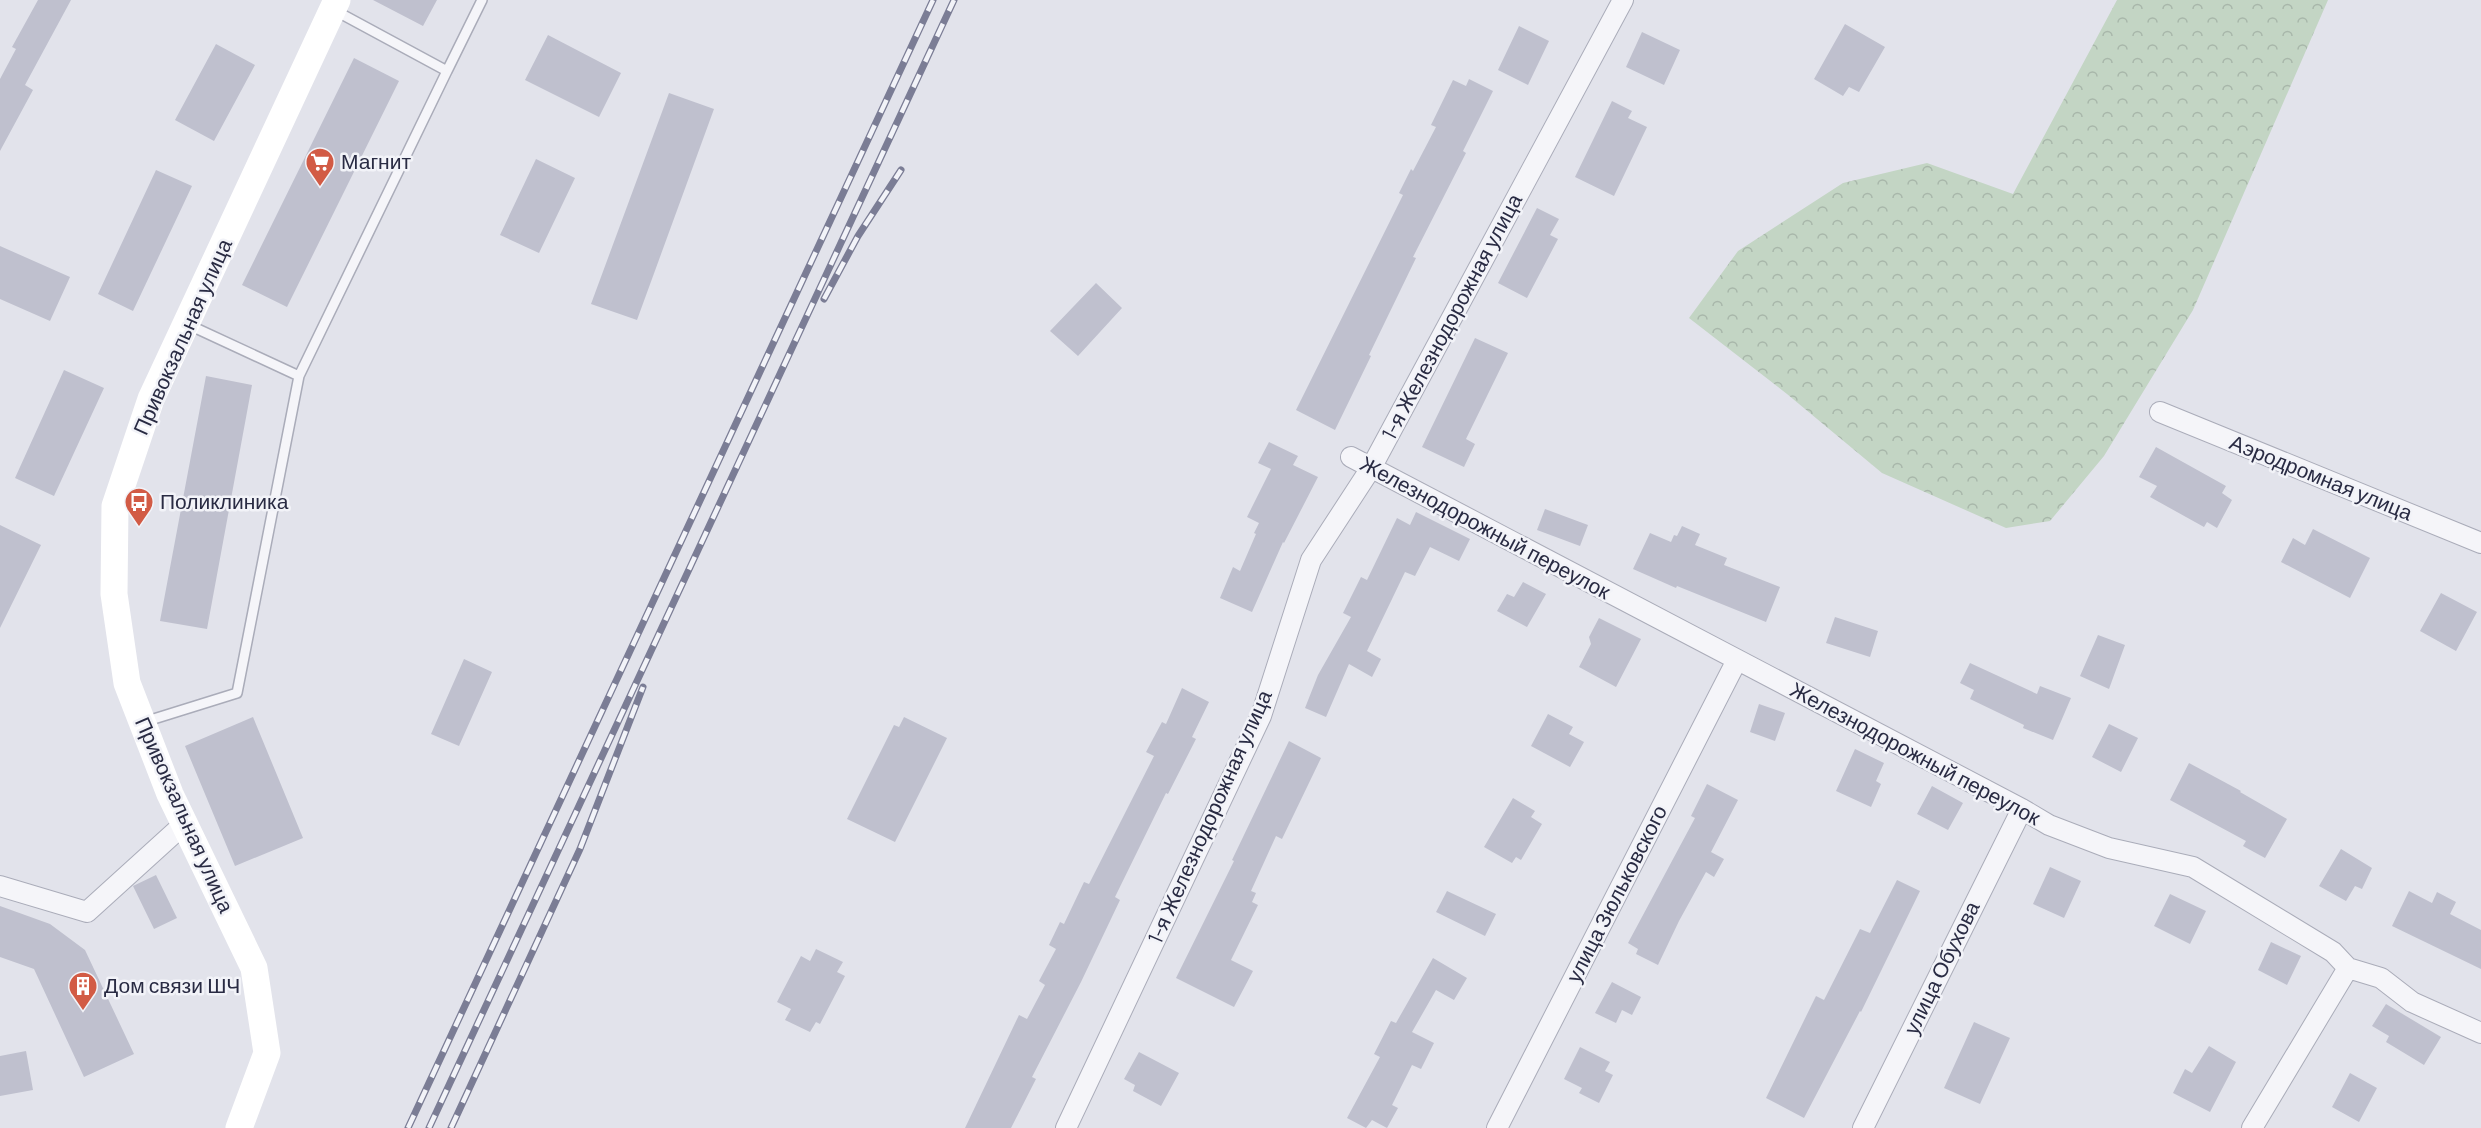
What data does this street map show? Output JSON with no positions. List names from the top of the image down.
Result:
{
  "streets": {
    "main road": ["Привокзальная улица"],
    "street": [
      "1-я Железнодорожная улица",
      "Аэродромная улица",
      "Железнодорожный переулок",
      "улица Зюльковского",
      "улица Обухова"
    ]
  },
  "crossings": [
    ["1-я Железнодорожная улица", "Железнодорожный переулок"],
    ["Железнодорожный переулок", "улица Зюльковского"],
    ["Железнодорожный переулок", "улица Обухова"]
  ],
  "places": {
    "supermarket": ["Магнит"],
    "bus stop": ["Поликлиника"],
    "building": ["Дом связи ШЧ"]
  }
}
